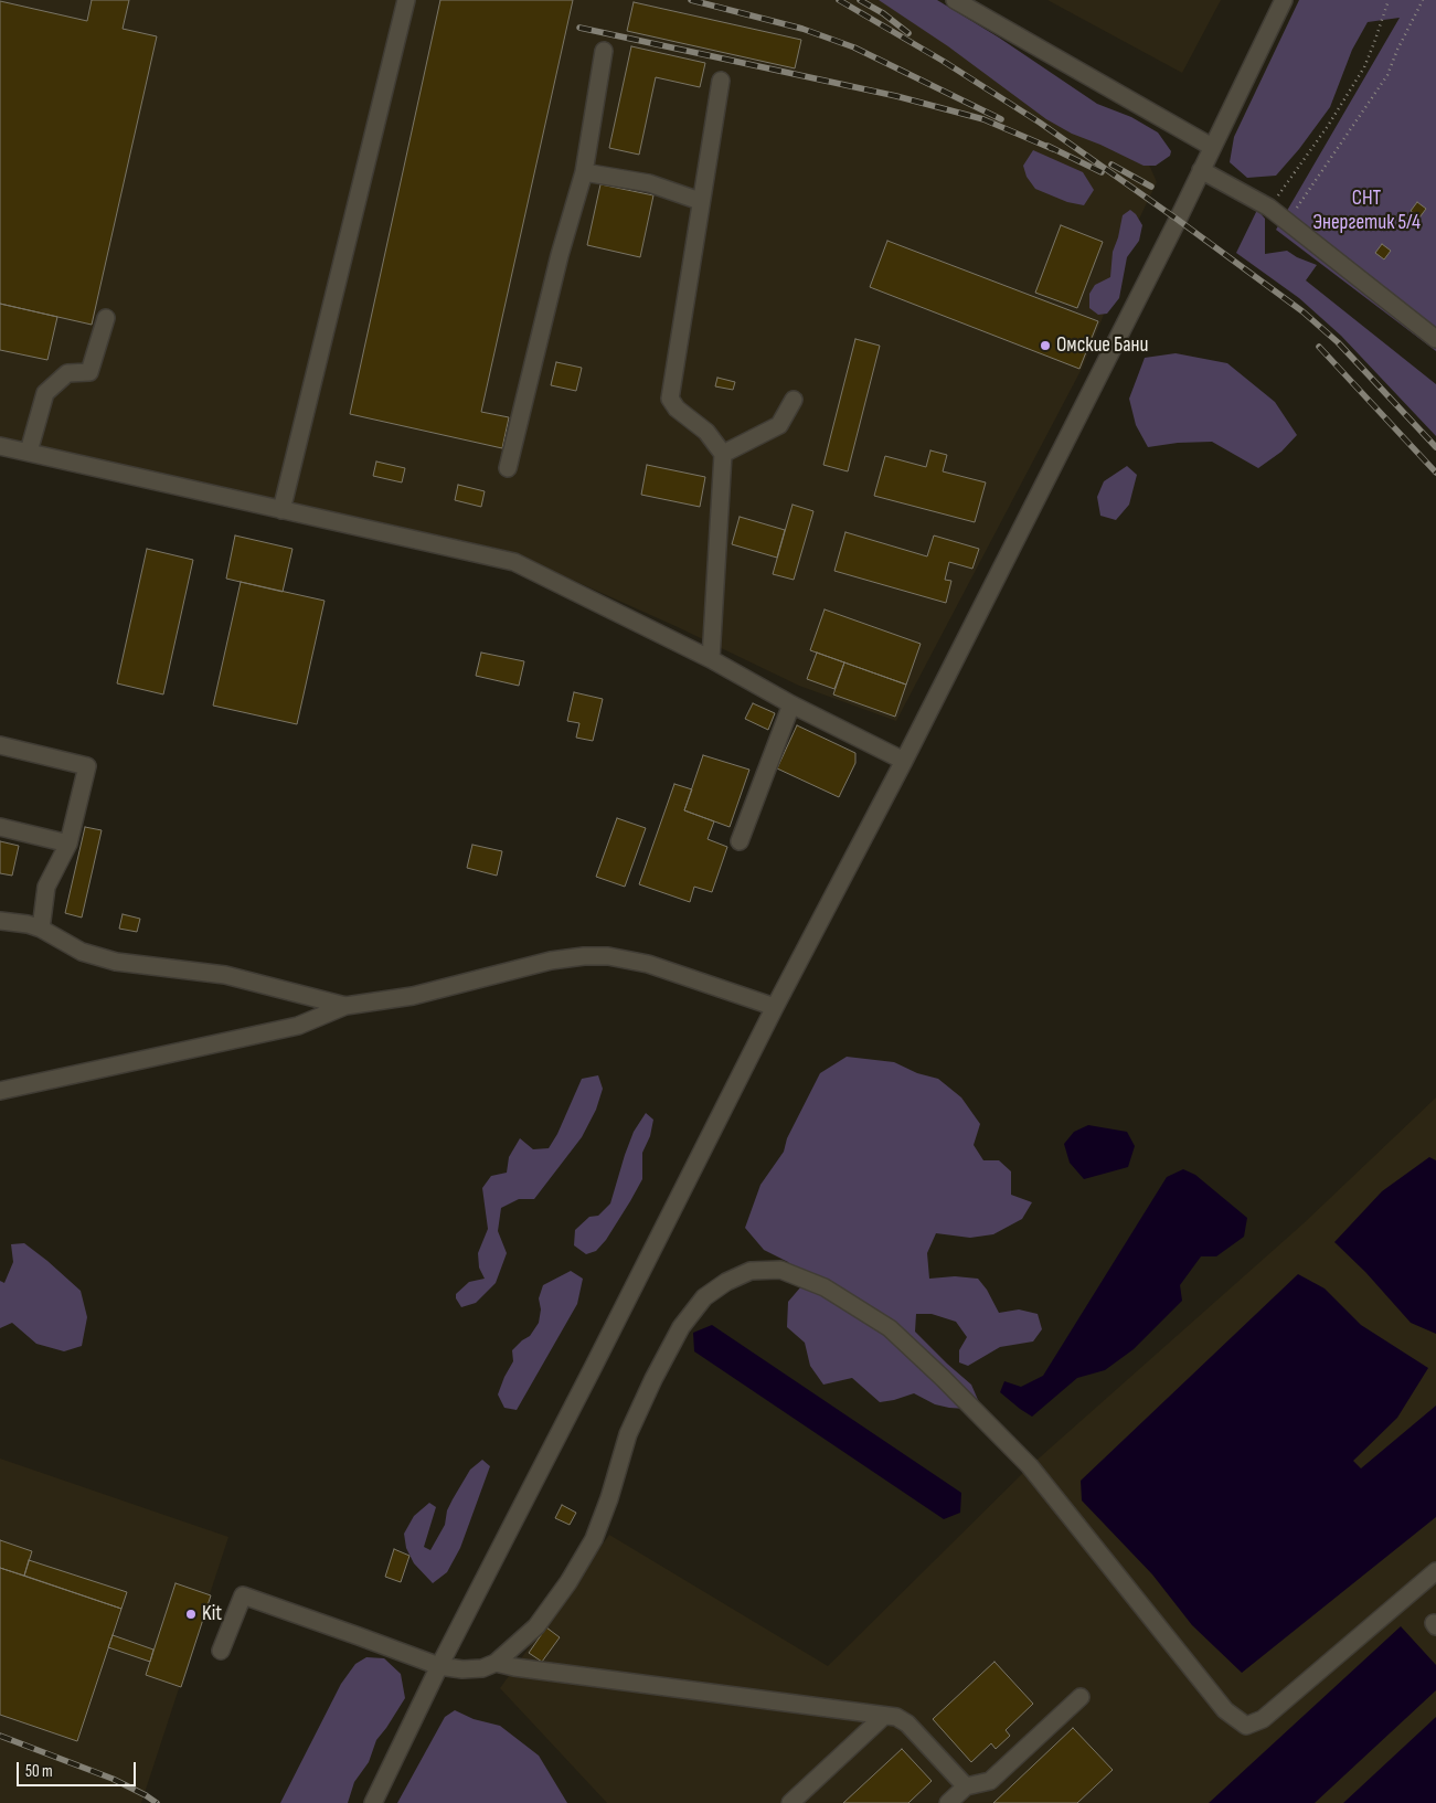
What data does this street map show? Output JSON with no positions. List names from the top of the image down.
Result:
{
  "parks": ["СНТ Энергетик 5/4"],
  "places": ["Омские Бани", "Kit"],
  "scale_bar": "50 m"
}
